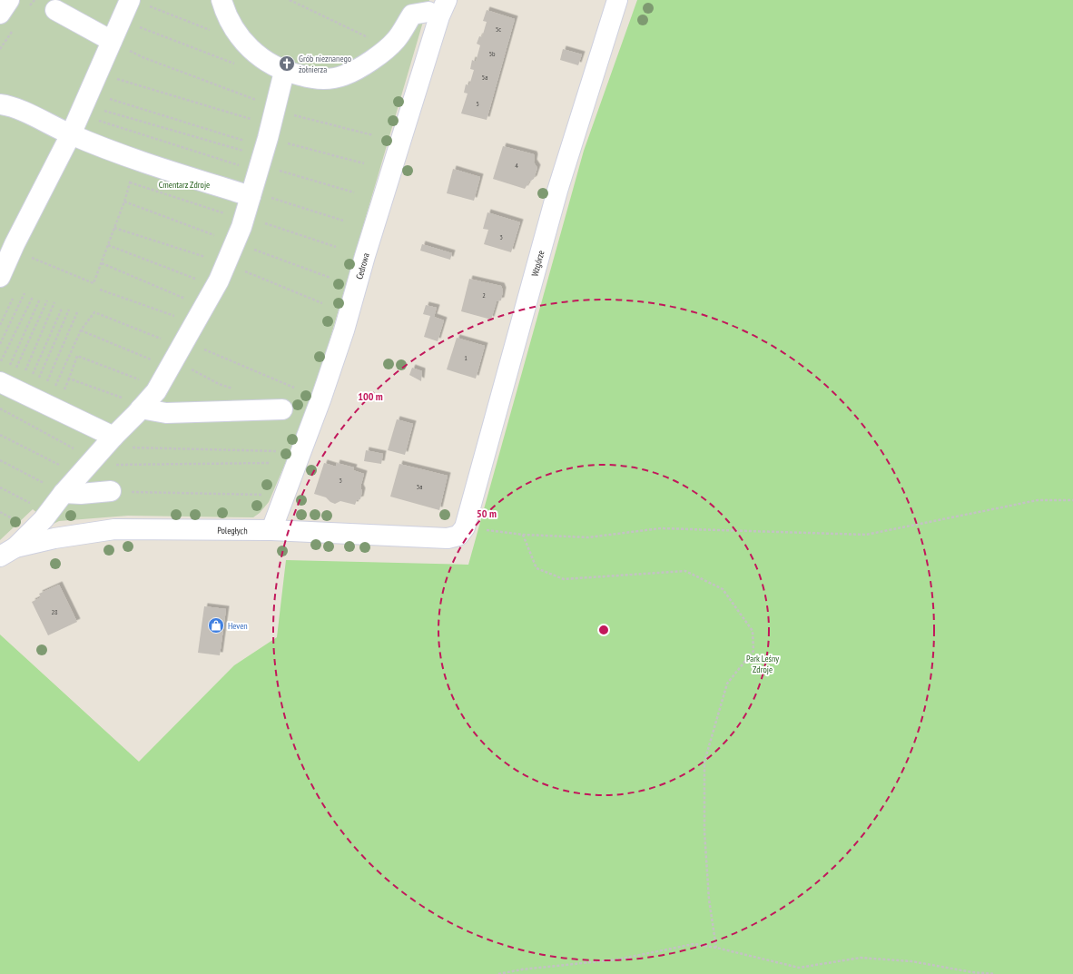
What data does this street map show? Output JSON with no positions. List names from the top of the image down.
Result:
{
  "streets": {
    "street": ["Wzgórze", "Cedrowa", "Poległych"]
  },
  "crossings": [
    ["Wzgórze", "Poległych"],
    ["Cedrowa", "Poległych"]
  ],
  "parks": ["Cmentarz Zdroje", "Park Leśny Zdroje"],
  "places": {
    "church": ["Grób nieznanego żołnierza"],
    "shop": ["Heven"]
  },
  "house_numbers": [
    "5c",
    "5b",
    "5a",
    "5",
    "4",
    "3",
    "2",
    "1",
    "3",
    "3a",
    "28"
  ],
  "rings": ["100 m", "50 m"]
}
